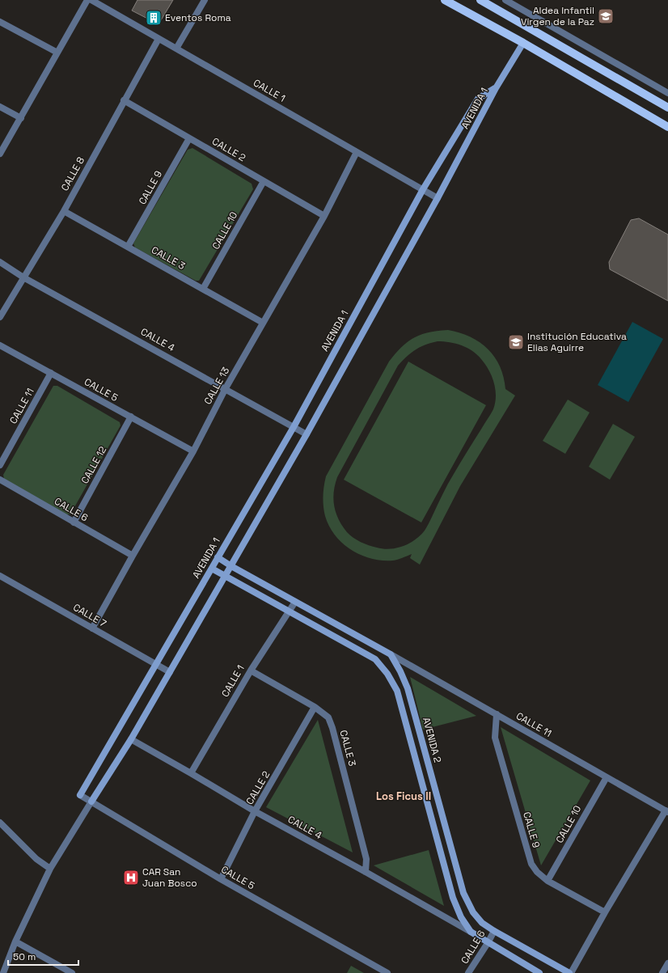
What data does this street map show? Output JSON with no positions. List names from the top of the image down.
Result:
{
  "streets": {
    "street": [
      "CALLE 1",
      "AVENIDA 1",
      "CALLE 2",
      "CALLE 8",
      "CALLE 9",
      "CALLE 10",
      "CALLE 3",
      "CALLE 4",
      "CALLE 13",
      "CALLE 5",
      "CALLE 11",
      "CALLE 12",
      "CALLE 6",
      "CALLE 7",
      "AVENIDA 2"
    ]
  },
  "crossings": [
    ["CALLE 1", "AVENIDA 1"],
    ["CALLE 1", "CALLE 8"],
    ["CALLE 1", "CALLE 3"],
    ["CALLE 1", "CALLE 4"],
    ["CALLE 1", "CALLE 13"],
    ["CALLE 1", "AVENIDA 2"],
    ["AVENIDA 1", "CALLE 4"],
    ["AVENIDA 1", "CALLE 5"],
    ["AVENIDA 1", "CALLE 7"],
    ["AVENIDA 1", "AVENIDA 2"],
    ["CALLE 2", "CALLE 8"],
    ["CALLE 2", "CALLE 9"],
    ["CALLE 2", "CALLE 10"],
    ["CALLE 2", "CALLE 3"],
    ["CALLE 2", "CALLE 4"],
    ["CALLE 2", "CALLE 13"],
    ["CALLE 2", "CALLE 5"],
    ["CALLE 8", "CALLE 3"],
    ["CALLE 8", "CALLE 4"],
    ["CALLE 9", "CALLE 10"],
    ["CALLE 9", "CALLE 3"],
    ["CALLE 9", "CALLE 11"],
    ["CALLE 10", "CALLE 3"],
    ["CALLE 10", "CALLE 11"],
    ["CALLE 3", "CALLE 4"],
    ["CALLE 3", "CALLE 13"],
    ["CALLE 4", "CALLE 13"],
    ["CALLE 13", "CALLE 5"],
    ["CALLE 13", "CALLE 6"],
    ["CALLE 13", "CALLE 7"],
    ["CALLE 5", "CALLE 11"],
    ["CALLE 5", "CALLE 12"],
    ["CALLE 11", "AVENIDA 2"],
    ["CALLE 12", "CALLE 6"],
    ["CALLE 6", "AVENIDA 2"]
  ],
  "districts": ["Los Ficus II"],
  "places": {
    "school or university": ["Aldea Infantil Virgen de la Paz", "Institución Educativa Elias Aguirre"],
    "building": ["Eventos Roma"],
    "hospital": ["CAR San Juan Bosco"]
  },
  "scale_bar": "50 m"
}
